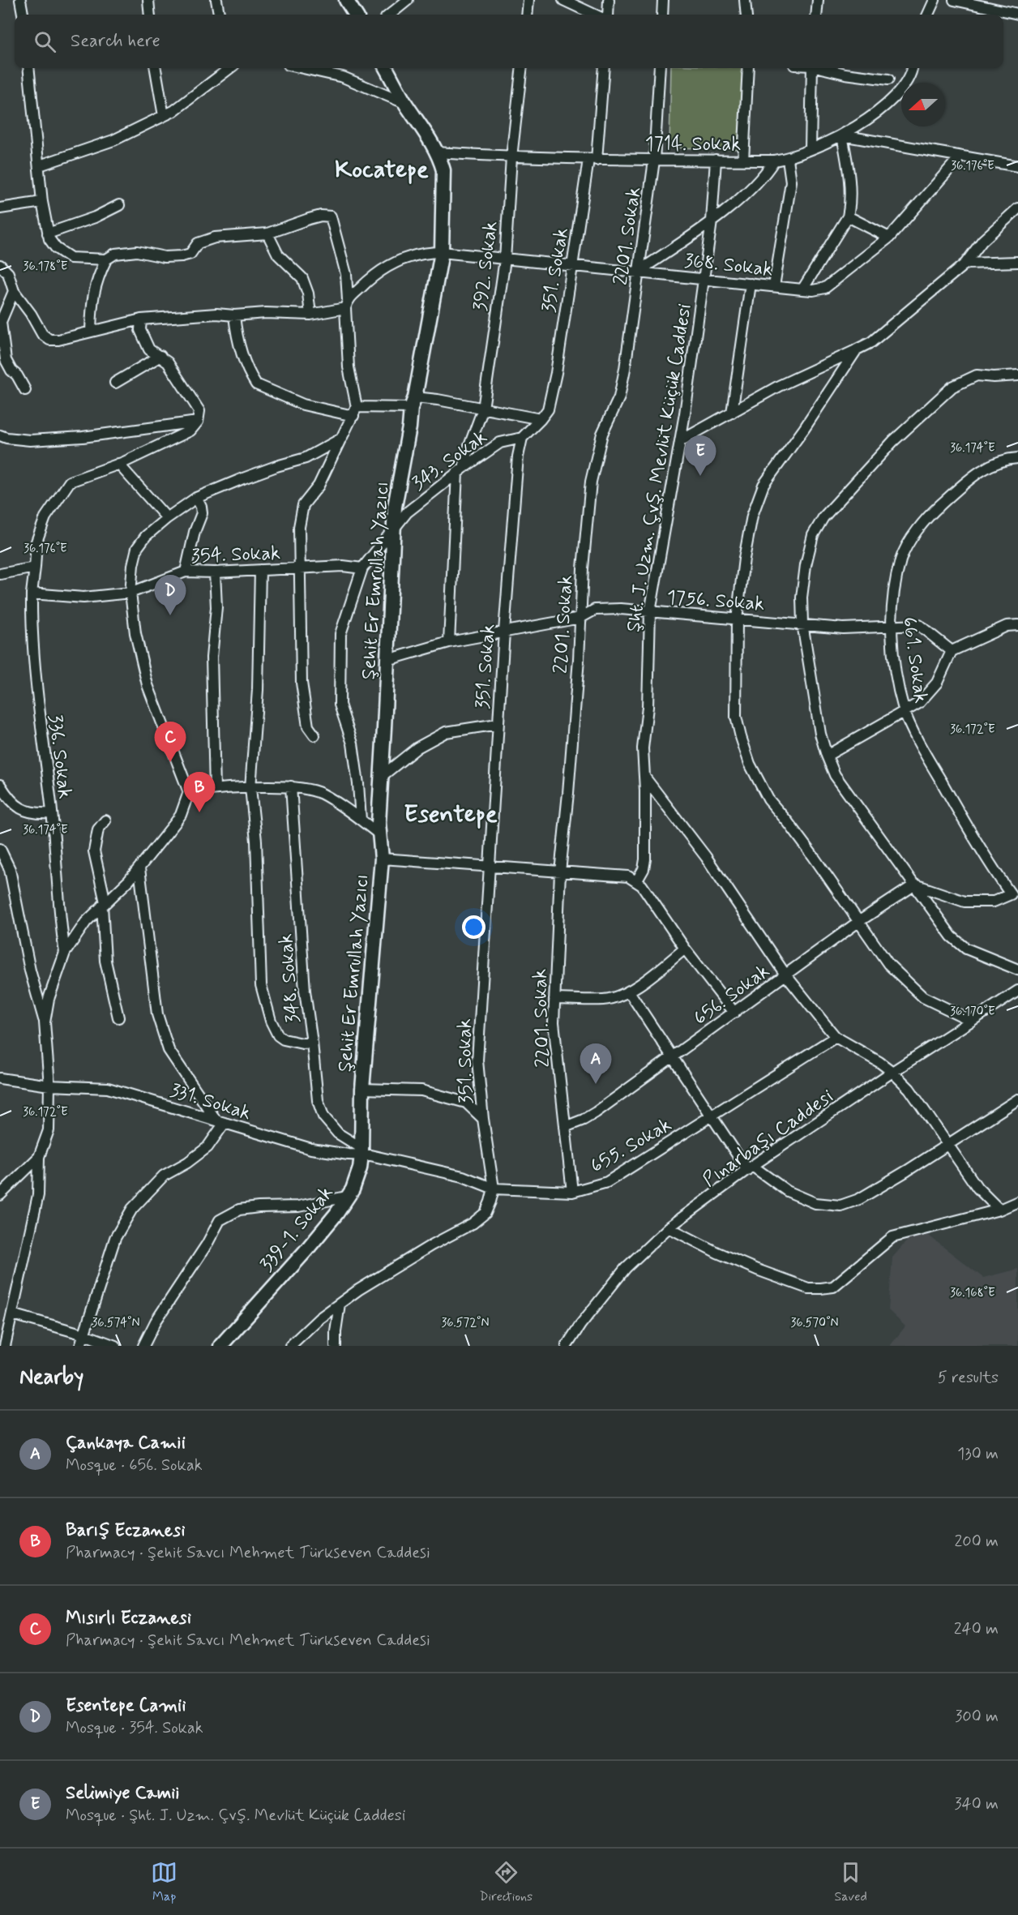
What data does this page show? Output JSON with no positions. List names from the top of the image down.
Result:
{
  "streets": {
    "street": [
      "1714. Sokak",
      "2201. Sokak",
      "368. Sokak",
      "392. Sokak",
      "351. Sokak",
      "343. Sokak",
      "Şht. J. Uzm. Çvş. Mevlüt Küçük Caddesi",
      "354. Sokak",
      "Şehit Er Emrullah Yazıcı",
      "1756. Sokak",
      "661. Sokak",
      "336. Sokak",
      "348. Sokak",
      "656. Sokak",
      "331. Sokak",
      "Pınarbaşı Caddesi",
      "655. Sokak",
      "339-1. Sokak"
    ]
  },
  "crossings": [
    ["1714. Sokak", "2201. Sokak"],
    ["1714. Sokak", "392. Sokak"],
    ["1714. Sokak", "351. Sokak"],
    ["1714. Sokak", "Şht. J. Uzm. Çvş. Mevlüt Küçük Caddesi"],
    ["1714. Sokak", "Şehit Er Emrullah Yazıcı"],
    ["2201. Sokak", "368. Sokak"],
    ["2201. Sokak", "1756. Sokak"],
    ["2201. Sokak", "656. Sokak"],
    ["2201. Sokak", "655. Sokak"],
    ["368. Sokak", "392. Sokak"],
    ["368. Sokak", "351. Sokak"],
    ["368. Sokak", "Şht. J. Uzm. Çvş. Mevlüt Küçük Caddesi"],
    ["368. Sokak", "Şehit Er Emrullah Yazıcı"],
    ["392. Sokak", "343. Sokak"],
    ["392. Sokak", "1756. Sokak"],
    ["351. Sokak", "343. Sokak"],
    ["351. Sokak", "1756. Sokak"],
    ["351. Sokak", "655. Sokak"],
    ["343. Sokak", "354. Sokak"],
    ["343. Sokak", "Şehit Er Emrullah Yazıcı"],
    ["Şht. J. Uzm. Çvş. Mevlüt Küçük Caddesi", "1756. Sokak"],
    ["354. Sokak", "336. Sokak"],
    ["Şehit Er Emrullah Yazıcı", "1756. Sokak"],
    ["Şehit Er Emrullah Yazıcı", "339-1. Sokak"],
    ["1756. Sokak", "661. Sokak"],
    ["661. Sokak", "656. Sokak"],
    ["348. Sokak", "331. Sokak"],
    ["348. Sokak", "655. Sokak"],
    ["348. Sokak", "339-1. Sokak"],
    ["331. Sokak", "655. Sokak"],
    ["331. Sokak", "339-1. Sokak"],
    ["655. Sokak", "339-1. Sokak"]
  ],
  "districts": ["Kocatepe", "Esentepe"],
  "north": "left",
  "page": {
    "search": "Search here",
    "pins": [
      "E",
      "D",
      "C",
      "B",
      "A"
    ],
    "heading": ["Nearby", "5 results"],
    "list": [
      {
        "mark": "A",
        "name": "Çankaya Camii",
        "note": "Mosque · 656. Sokak",
        "value": "130 m"
      },
      {
        "mark": "B",
        "name": "Barış Eczanesi",
        "note": "Pharmacy · Şehit Savcı Mehmet Türkseven Caddesi",
        "value": "200 m"
      },
      {
        "mark": "C",
        "name": "Mısırlı Eczanesi",
        "note": "Pharmacy · Şehit Savcı Mehmet Türkseven Caddesi",
        "value": "240 m"
      },
      {
        "mark": "D",
        "name": "Esentepe Camii",
        "note": "Mosque · 354. Sokak",
        "value": "300 m"
      },
      {
        "mark": "E",
        "name": "Selimiye Camii",
        "note": "Mosque · Şht. J. Uzm. Çvş. Mevlüt Küçük Caddesi",
        "value": "340 m"
      }
    ],
    "nav": ["Map", "Directions", "Saved"]
  },
  "coordinates": [
    "36.176°E",
    "36.178°E",
    "36.174°E",
    "36.172°E",
    "36.170°E",
    "36.168°E",
    "36.574°N",
    "36.572°N",
    "36.570°N"
  ]
}
